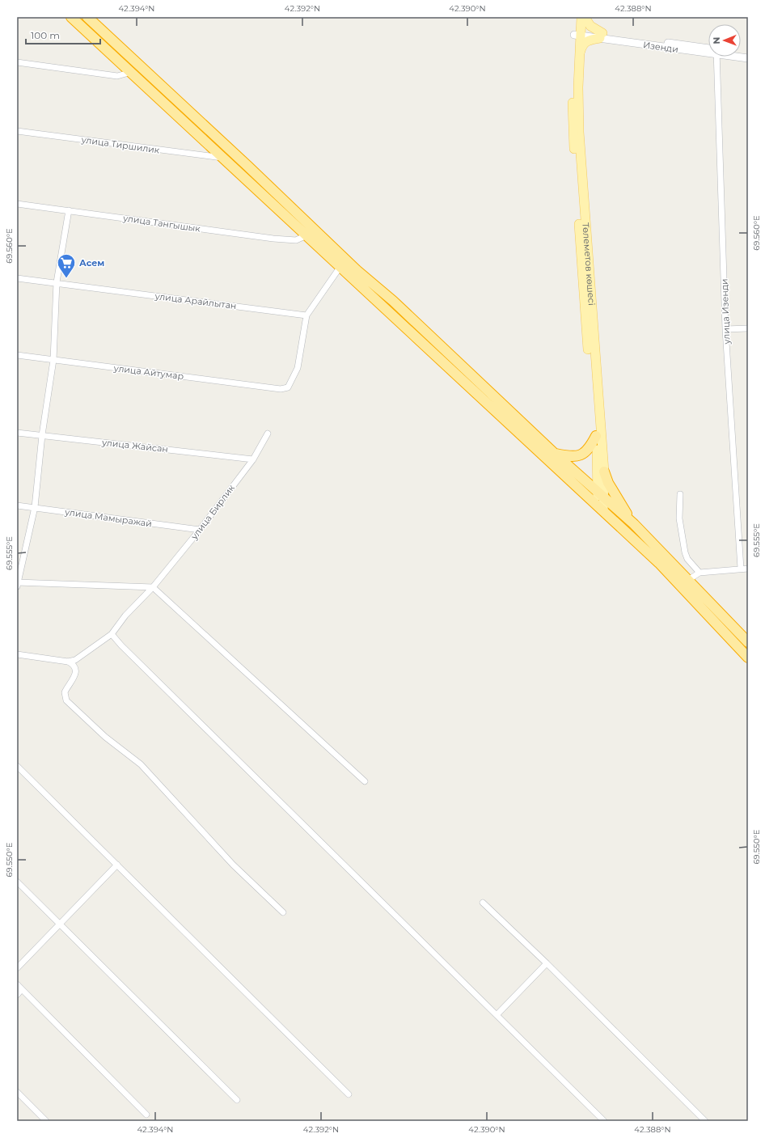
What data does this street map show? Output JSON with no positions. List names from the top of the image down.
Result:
{
  "streets": {
    "main road": ["Төлеметов көшесі"],
    "street": [
      "Изенди",
      "улица Тиршилик",
      "улица Тангышык",
      "улица Арайлытан",
      "улица Изенди",
      "улица Айтумар",
      "улица Жайсан",
      "улица Бирлик",
      "улица Мамыражай"
    ]
  },
  "crossings": [
    ["Изенди", "Төлеметов көшесі"],
    ["улица Арайлытан", "улица Айтумар"],
    ["улица Жайсан", "улица Бирлик"],
    ["улица Бирлик", "улица Мамыражай"]
  ],
  "places": {
    "supermarket": ["Асем"]
  },
  "scale_bar": "100 m",
  "north": "left",
  "coordinates": [
    "42.394°N",
    "42.392°N",
    "42.390°N",
    "42.388°N",
    "69.560°E",
    "69.555°E",
    "69.550°E"
  ]
}
